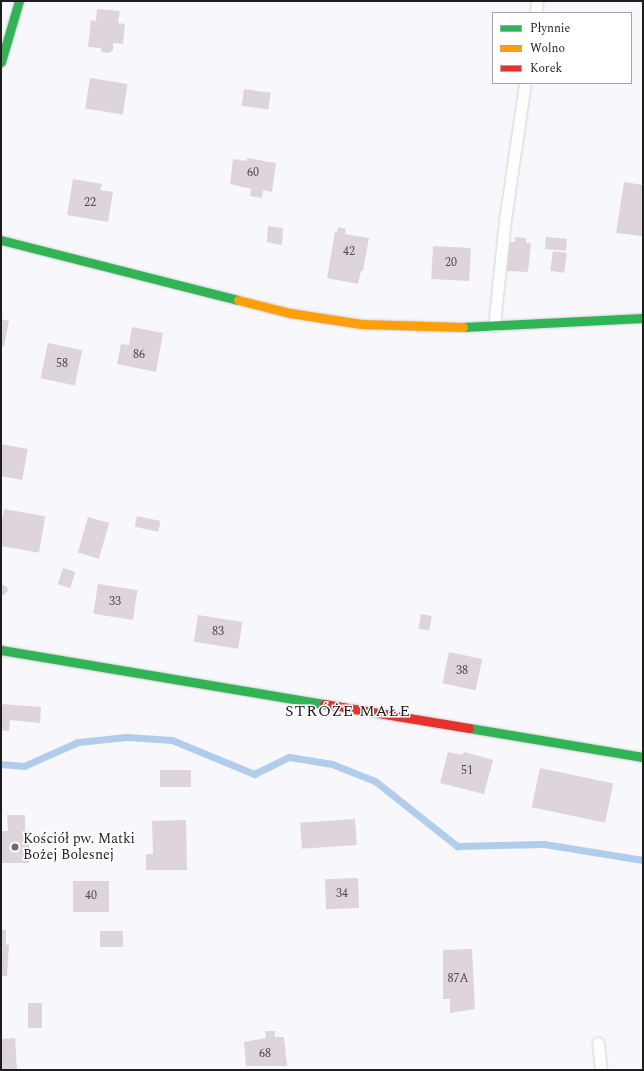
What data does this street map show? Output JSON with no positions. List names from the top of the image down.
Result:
{
  "districts": ["STRÓŻE MAŁE"],
  "places": ["Kościół pw. Matki Bożej Bolesnej"],
  "house_numbers": [
    "60",
    "22",
    "42",
    "20",
    "86",
    "58",
    "33",
    "83",
    "38",
    "51",
    "34",
    "40",
    "87A",
    "68"
  ],
  "legend": ["Płynnie", "Wolno", "Korek"]
}
